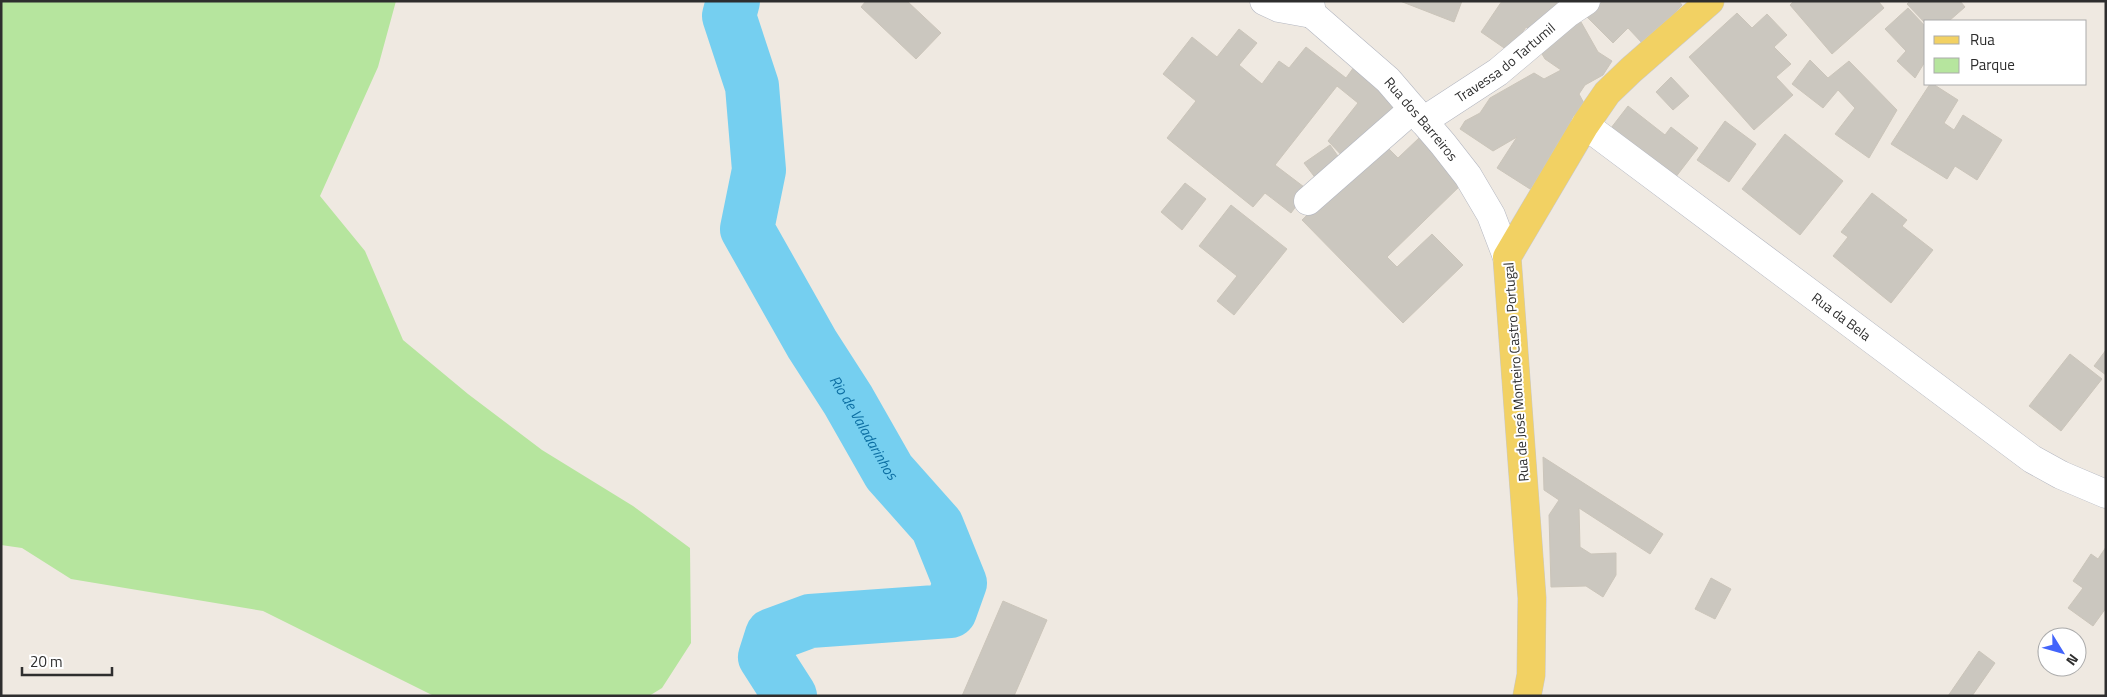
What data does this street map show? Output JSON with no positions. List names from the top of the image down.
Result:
{
  "streets": {
    "main road": ["Rua de José Monteiro Castro Portugal"],
    "street": ["Travessa do Tartumil", "Rua dos Barreiros", "Rua da Bela"]
  },
  "crossings": [
    ["Travessa do Tartumil", "Rua dos Barreiros"],
    ["Rua dos Barreiros", "Rua de José Monteiro Castro Portugal"],
    ["Rua da Bela", "Rua de José Monteiro Castro Portugal"]
  ],
  "water": ["Rio de Valadarinhos"],
  "legend": ["Rua", "Parque"],
  "scale_bar": "20 m",
  "north": "bottom right"
}
